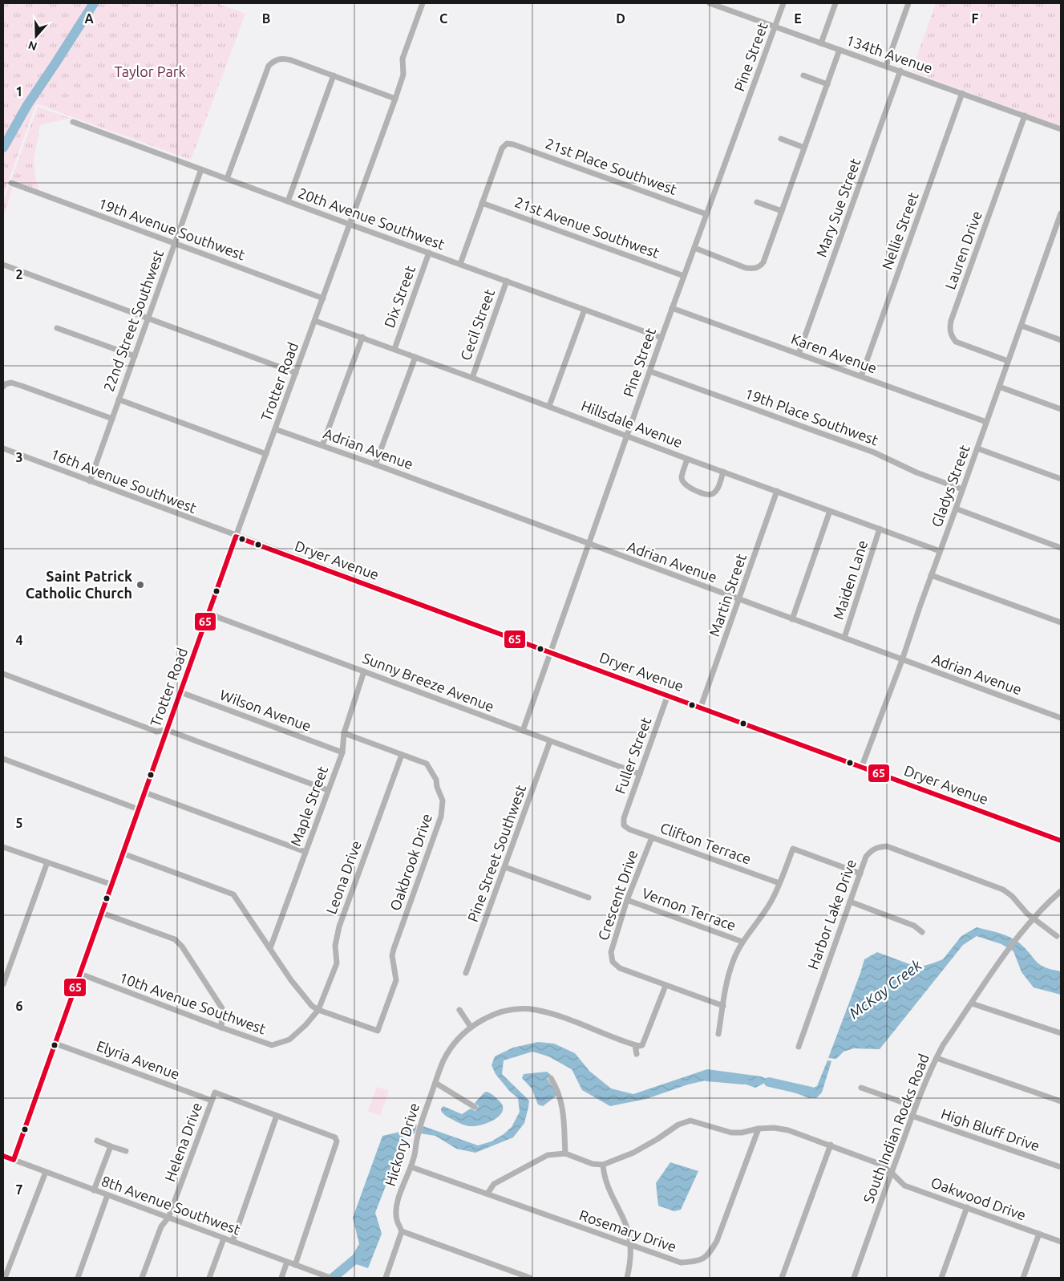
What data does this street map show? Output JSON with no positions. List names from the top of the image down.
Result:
{
  "streets": {
    "street": [
      "134th Avenue",
      "Pine Street",
      "21st Place Southwest",
      "Mary Sue Street",
      "20th Avenue Southwest",
      "21st Avenue Southwest",
      "19th Avenue Southwest",
      "Nellie Street",
      "Lauren Drive",
      "Dix Street",
      "22nd Street Southwest",
      "Cecil Street",
      "Karen Avenue",
      "Trotter Road",
      "19th Place Southwest",
      "Hillsdale Avenue",
      "Adrian Avenue",
      "16th Avenue Southwest",
      "Gladys Street",
      "Dryer Avenue",
      "Maiden Lane",
      "Martin Street",
      "Sunny Breeze Avenue",
      "Wilson Avenue",
      "Fuller Street",
      "Maple Street",
      "Clifton Terrace",
      "Pine Street Southwest",
      "Oakbrook Drive",
      "Leona Drive",
      "Crescent Drive",
      "Vernon Terrace",
      "Harbor Lake Drive",
      "10th Avenue Southwest",
      "Elyria Avenue",
      "South Indian Rocks Road",
      "High Bluff Drive",
      "Helena Drive",
      "Hickory Drive",
      "Oakwood Drive",
      "8th Avenue Southwest",
      "Rosemary Drive"
    ]
  },
  "crossings": [
    ["134th Avenue", "Pine Street"],
    ["134th Avenue", "Mary Sue Street"],
    ["134th Avenue", "Nellie Street"],
    ["134th Avenue", "Lauren Drive"],
    ["Pine Street", "21st Place Southwest"],
    ["Pine Street", "20th Avenue Southwest"],
    ["Pine Street", "21st Avenue Southwest"],
    ["Pine Street", "Karen Avenue"],
    ["Pine Street", "19th Place Southwest"],
    ["Pine Street", "Hillsdale Avenue"],
    ["Pine Street", "Adrian Avenue"],
    ["Pine Street", "Dryer Avenue"],
    ["Pine Street", "Sunny Breeze Avenue"],
    ["21st Place Southwest", "21st Avenue Southwest"],
    ["Mary Sue Street", "Karen Avenue"],
    ["20th Avenue Southwest", "Dix Street"],
    ["20th Avenue Southwest", "22nd Street Southwest"],
    ["20th Avenue Southwest", "Cecil Street"],
    ["20th Avenue Southwest", "Trotter Road"],
    ["19th Avenue Southwest", "22nd Street Southwest"],
    ["19th Avenue Southwest", "Trotter Road"],
    ["Nellie Street", "Karen Avenue"],
    ["Lauren Drive", "Gladys Street"],
    ["Dix Street", "Hillsdale Avenue"],
    ["22nd Street Southwest", "16th Avenue Southwest"],
    ["Cecil Street", "Hillsdale Avenue"],
    ["Karen Avenue", "Gladys Street"],
    ["Trotter Road", "Hillsdale Avenue"],
    ["Trotter Road", "Adrian Avenue"],
    ["Trotter Road", "16th Avenue Southwest"],
    ["Trotter Road", "Dryer Avenue"],
    ["Trotter Road", "Sunny Breeze Avenue"],
    ["Trotter Road", "Wilson Avenue"],
    ["Trotter Road", "10th Avenue Southwest"],
    ["Trotter Road", "Elyria Avenue"],
    ["Trotter Road", "8th Avenue Southwest"],
    ["19th Place Southwest", "Gladys Street"],
    ["Hillsdale Avenue", "Gladys Street"],
    ["Hillsdale Avenue", "Maiden Lane"],
    ["Hillsdale Avenue", "Martin Street"],
    ["Adrian Avenue", "Gladys Street"],
    ["Adrian Avenue", "Maiden Lane"],
    ["Adrian Avenue", "Martin Street"],
    ["16th Avenue Southwest", "Dryer Avenue"],
    ["Gladys Street", "Dryer Avenue"],
    ["Dryer Avenue", "Martin Street"],
    ["Dryer Avenue", "Fuller Street"],
    ["Sunny Breeze Avenue", "Fuller Street"],
    ["Sunny Breeze Avenue", "Maple Street"],
    ["Sunny Breeze Avenue", "Pine Street Southwest"],
    ["Wilson Avenue", "Maple Street"],
    ["Fuller Street", "Clifton Terrace"],
    ["Maple Street", "Oakbrook Drive"],
    ["Clifton Terrace", "Crescent Drive"],
    ["Oakbrook Drive", "Leona Drive"],
    ["Oakbrook Drive", "10th Avenue Southwest"],
    ["Leona Drive", "10th Avenue Southwest"],
    ["Crescent Drive", "Vernon Terrace"],
    ["Crescent Drive", "Hickory Drive"],
    ["Harbor Lake Drive", "South Indian Rocks Road"],
    ["Elyria Avenue", "Helena Drive"],
    ["South Indian Rocks Road", "High Bluff Drive"],
    ["South Indian Rocks Road", "Oakwood Drive"],
    ["Helena Drive", "8th Avenue Southwest"],
    ["Hickory Drive", "Rosemary Drive"],
    ["Oakwood Drive", "Rosemary Drive"]
  ],
  "water": ["McKay Creek"],
  "parks": ["Taylor Park"],
  "places": ["Saint Patrick Catholic Church"],
  "lines": ["transit line 65"],
  "north": "bottom",
  "grid": {
    "columns": [
      "A",
      "B",
      "C",
      "D",
      "E",
      "F"
    ],
    "rows": [
      "1",
      "2",
      "3",
      "4",
      "5",
      "6",
      "7"
    ]
  }
}
